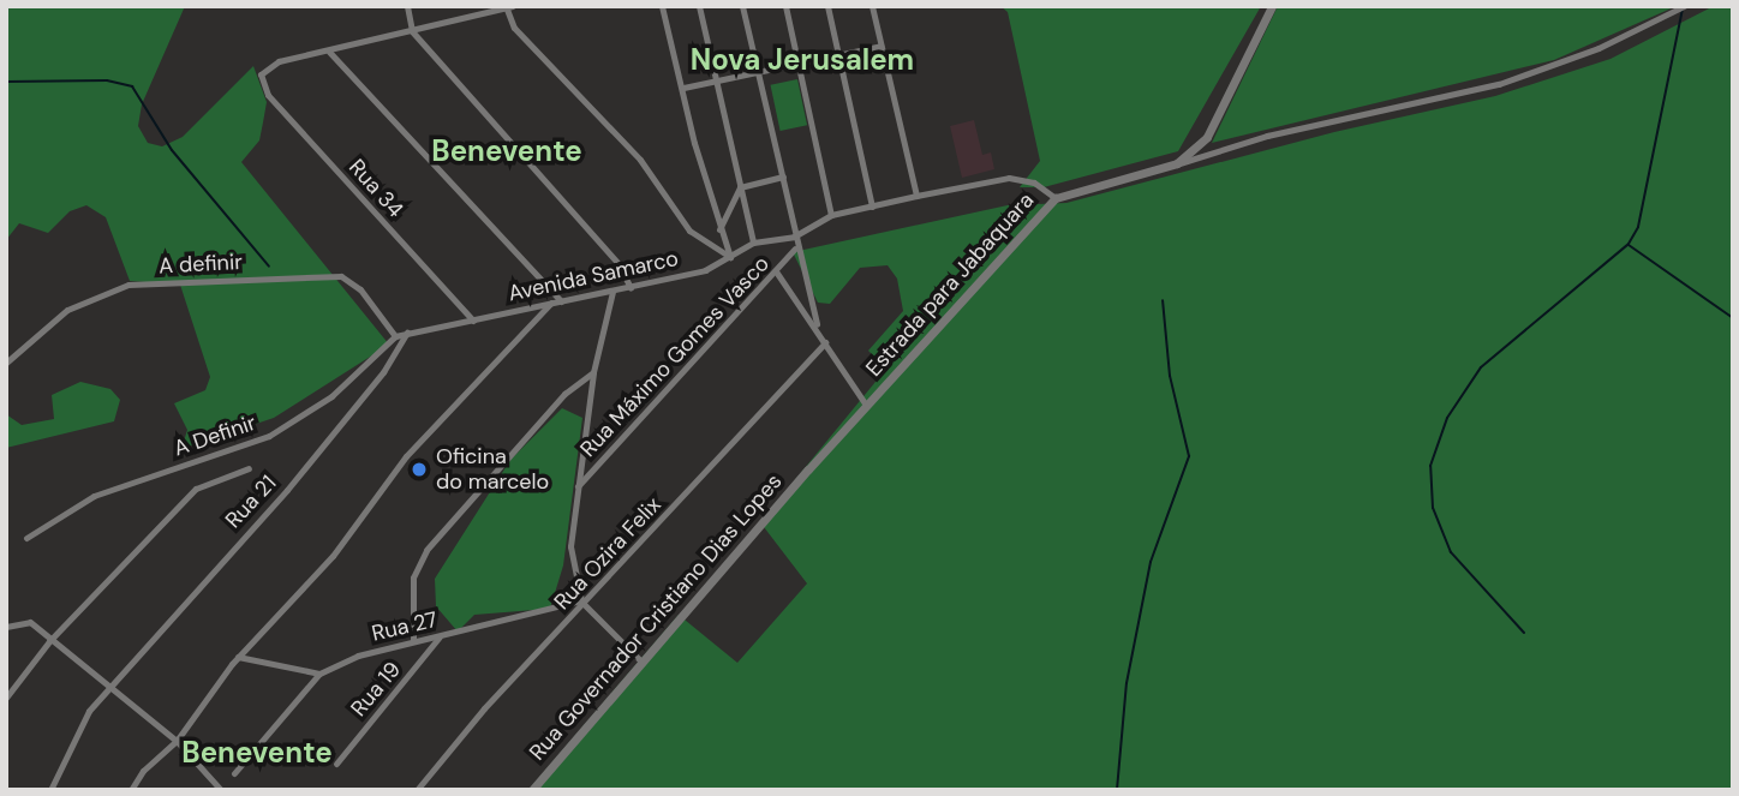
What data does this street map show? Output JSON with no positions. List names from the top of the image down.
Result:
{
  "streets": {
    "street": [
      "Rua 34",
      "A definir",
      "Avenida Samarco",
      "Estrada para Jabaquara",
      "Rua Máximo Gomes Vasco",
      "A Definir",
      "Rua 21",
      "Rua Ozira Felix",
      "Rua Governador Cristiano Dias Lopes",
      "Rua 27",
      "Rua 19"
    ]
  },
  "crossings": [
    ["Rua 34", "Avenida Samarco"],
    ["A definir", "Avenida Samarco"],
    ["A definir", "A Definir"],
    ["Avenida Samarco", "Estrada para Jabaquara"],
    ["Avenida Samarco", "A Definir"],
    ["Avenida Samarco", "Rua 21"],
    ["Estrada para Jabaquara", "Rua Máximo Gomes Vasco"],
    ["Estrada para Jabaquara", "Rua Ozira Felix"],
    ["Estrada para Jabaquara", "Rua Governador Cristiano Dias Lopes"],
    ["Rua Ozira Felix", "Rua 27"],
    ["Rua 27", "Rua 19"]
  ],
  "districts": ["Nova Jerusalem", "Benevente", "Benevente"],
  "places": ["Oficina do marcelo"]
}
